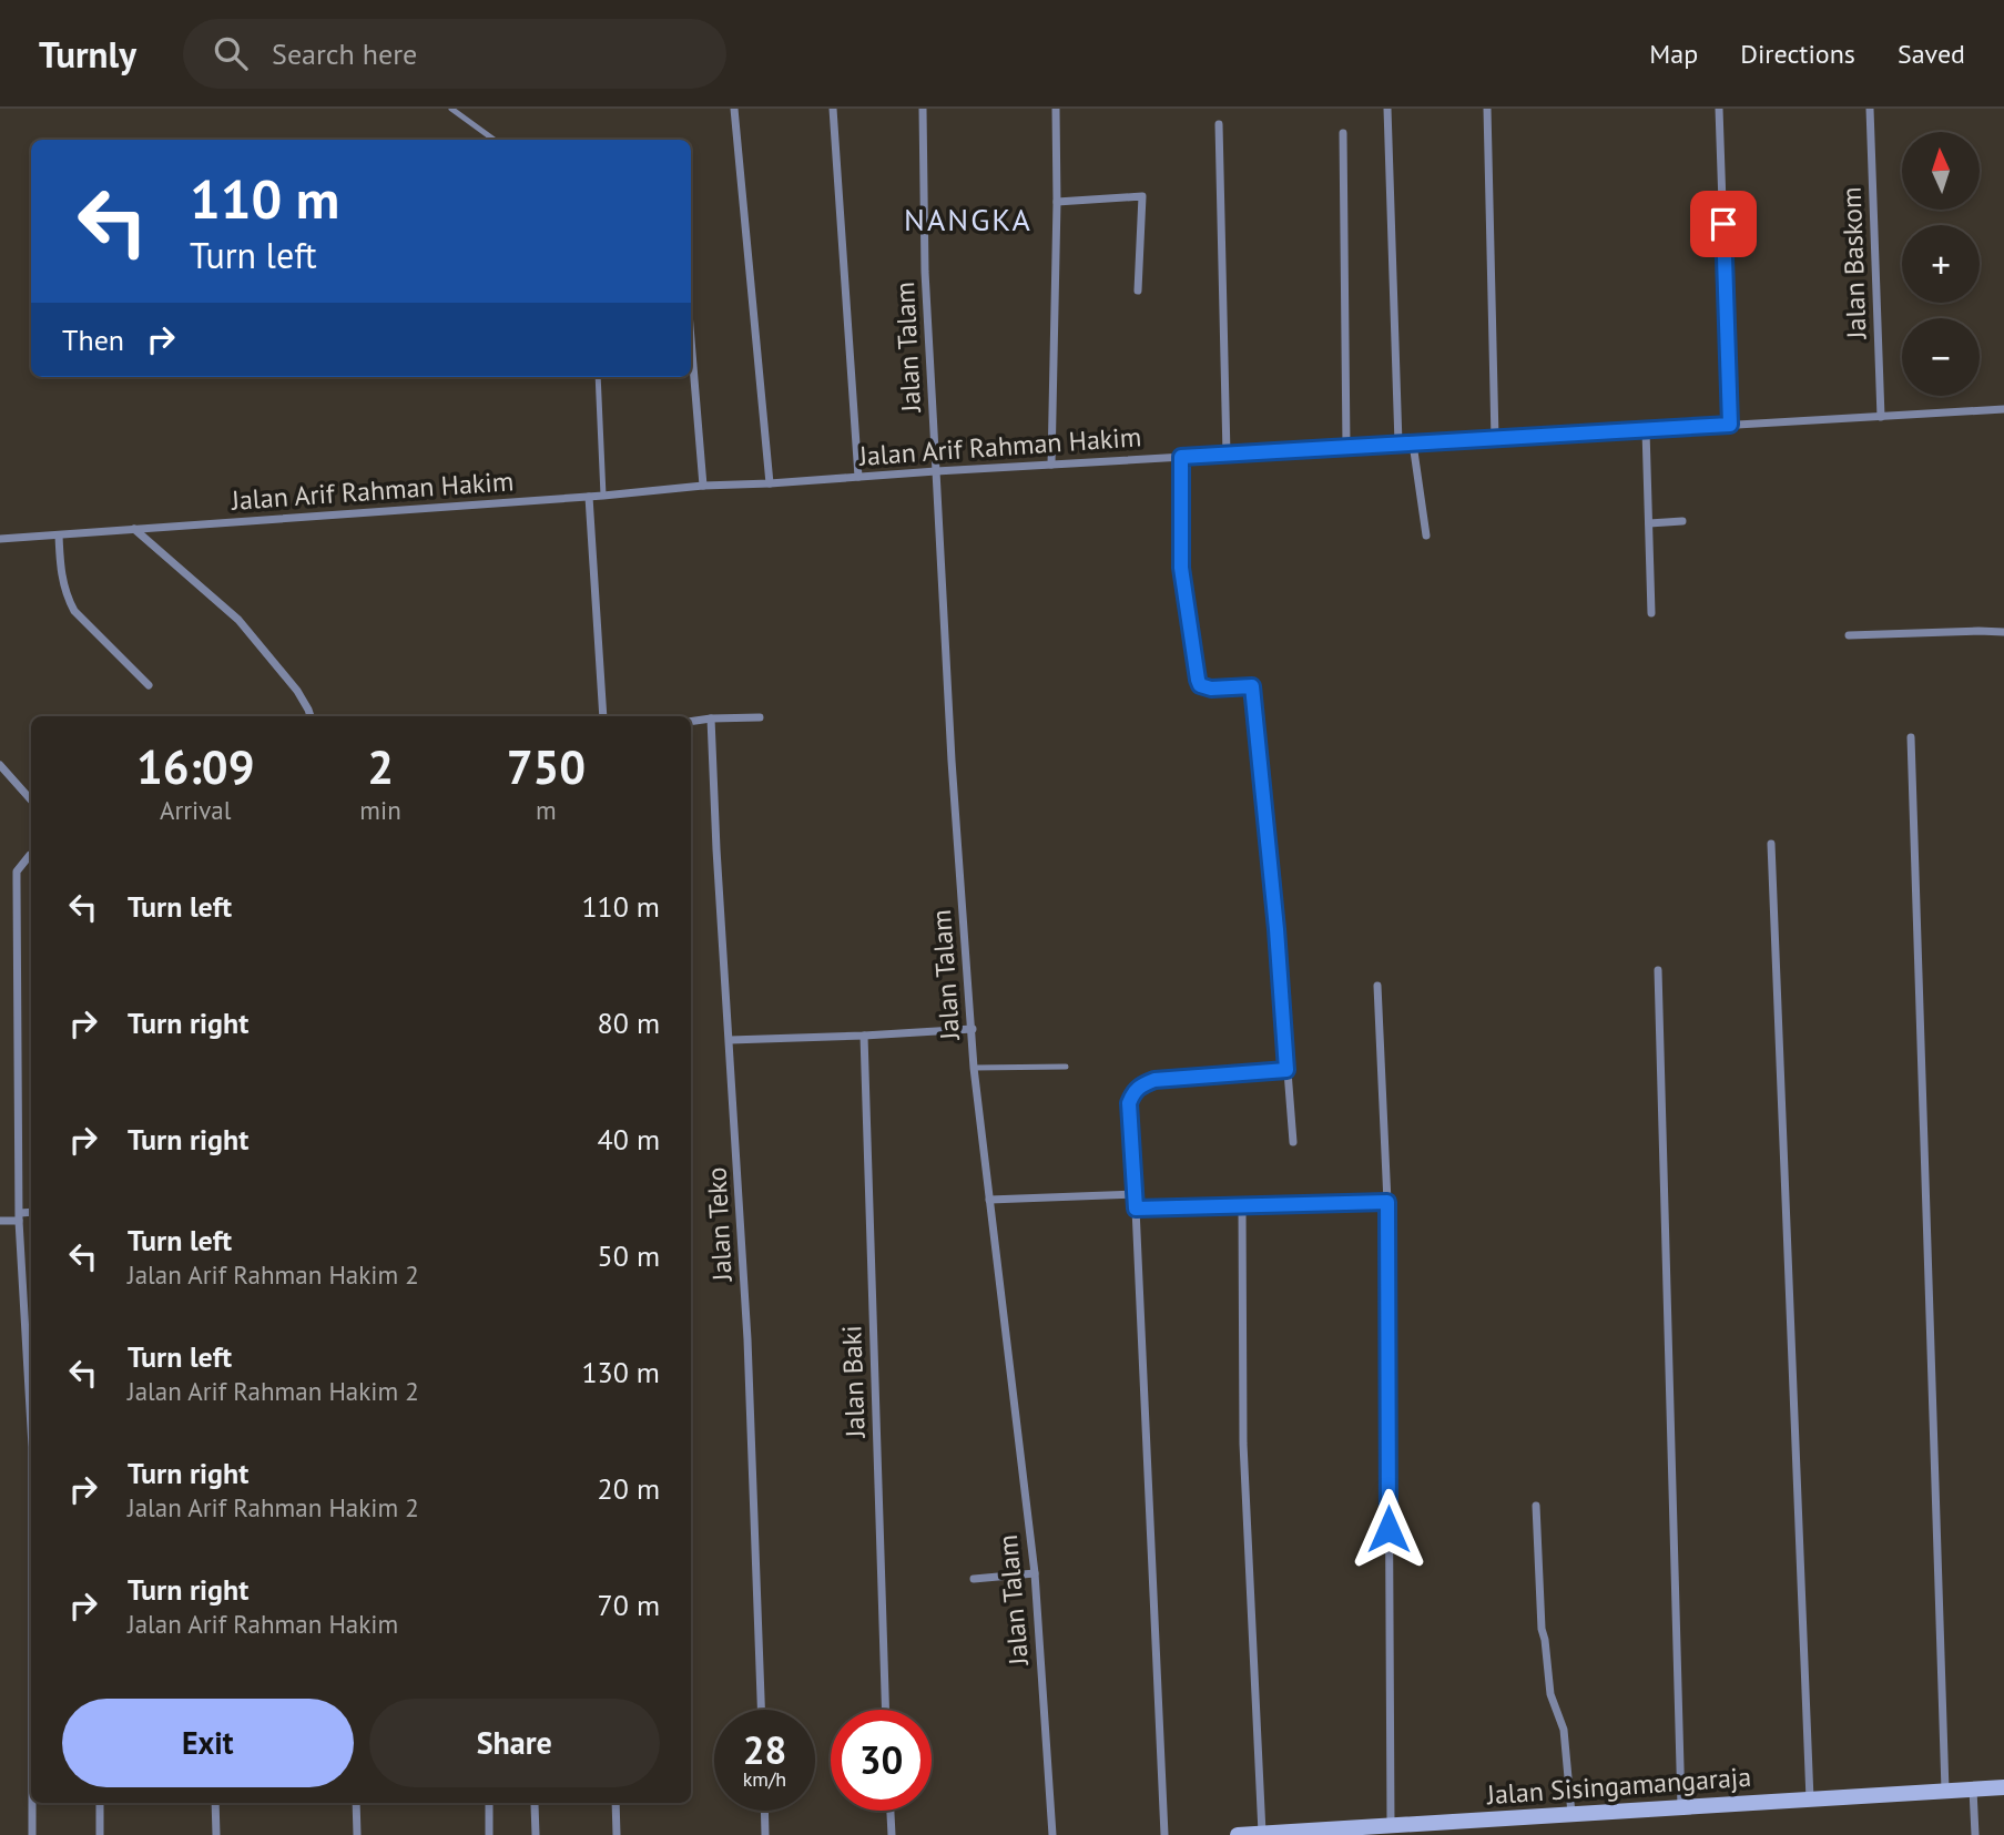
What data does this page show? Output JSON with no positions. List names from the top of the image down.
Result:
{
  "streets": {
    "street": [
      "Jalan Baskom",
      "Jalan Talam",
      "Jalan Arif Rahman Hakim",
      "Jalan Teko",
      "Jalan Baki",
      "Jalan Sisingamangaraja"
    ]
  },
  "crossings": [
    ["Jalan Baskom", "Jalan Arif Rahman Hakim"],
    ["Jalan Talam", "Jalan Arif Rahman Hakim"]
  ],
  "districts": ["NANGKA"],
  "north": "top",
  "page": {
    "header": "Turnly",
    "search": "Search here",
    "nav": ["Map", "Directions", "Saved"],
    "map_buttons": ["+", "−"],
    "turn": ["110 m", "Turn left"],
    "then": "Then",
    "eta": [
      "16:09",
      "Arrival",
      "2",
      "min",
      "750",
      "m"
    ],
    "list": [
      {
        "name": "Turn left",
        "value": "110 m"
      },
      {
        "name": "Turn right",
        "value": "80 m"
      },
      {
        "name": "Turn right",
        "value": "40 m"
      },
      {
        "name": "Turn left",
        "note": "Jalan Arif Rahman Hakim 2",
        "value": "50 m"
      },
      {
        "name": "Turn left",
        "note": "Jalan Arif Rahman Hakim 2",
        "value": "130 m"
      },
      {
        "name": "Turn right",
        "note": "Jalan Arif Rahman Hakim 2",
        "value": "20 m"
      },
      {
        "name": "Turn right",
        "note": "Jalan Arif Rahman Hakim",
        "value": "70 m"
      }
    ],
    "buttons": ["Exit", "Share"],
    "speed": "28 km/h",
    "limit": "30"
  }
}
